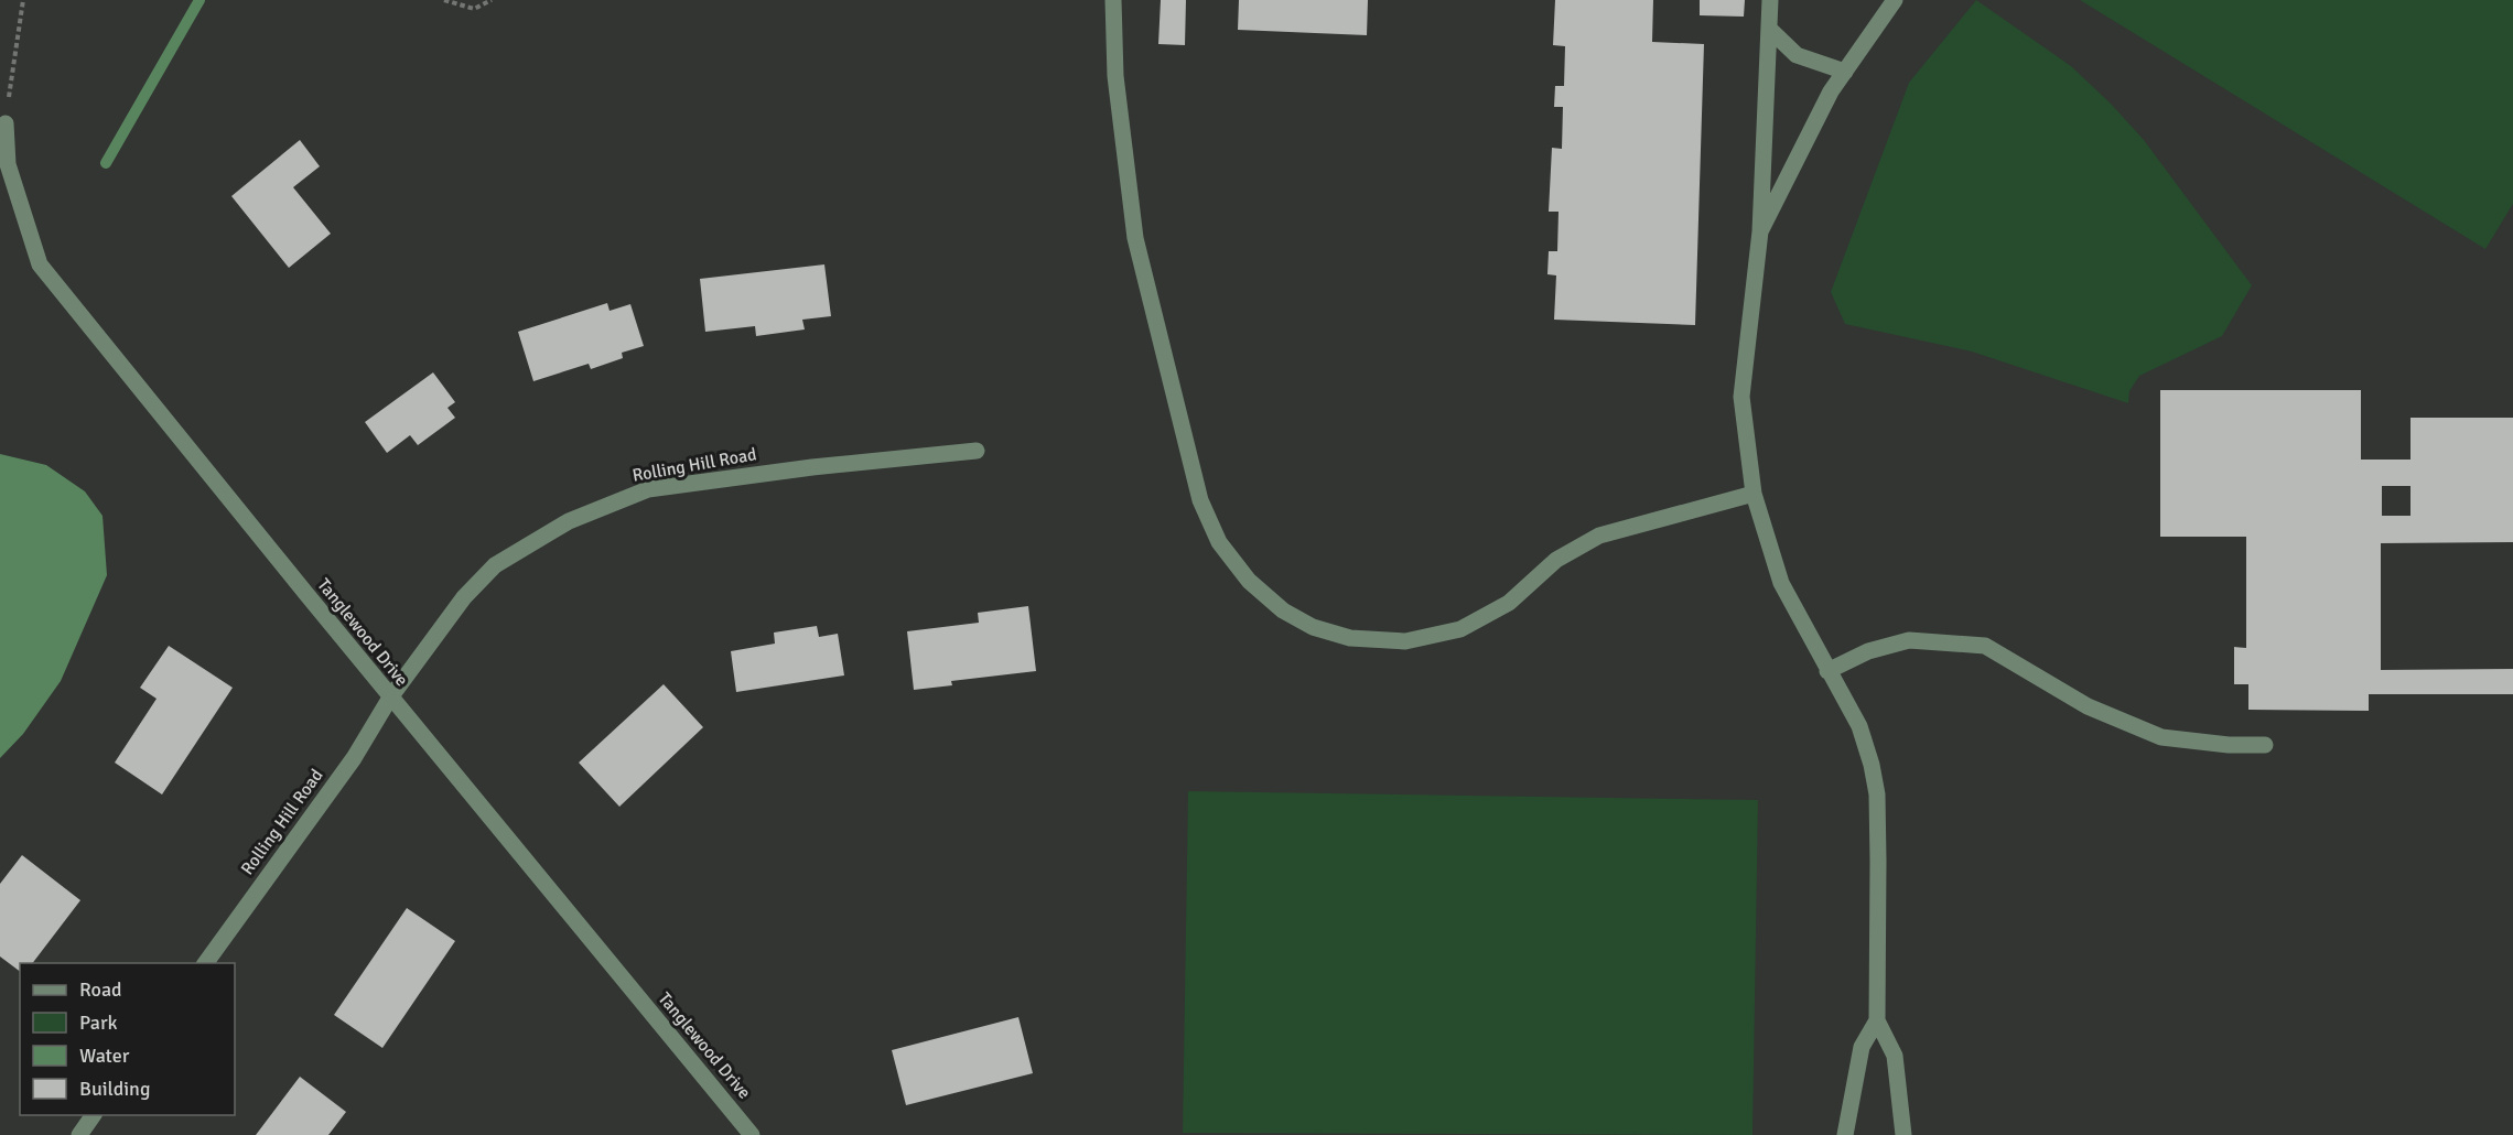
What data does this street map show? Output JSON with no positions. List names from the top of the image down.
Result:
{
  "streets": {
    "street": ["Rolling Hill Road", "Tanglewood Drive"]
  },
  "crossings": [
    ["Rolling Hill Road", "Tanglewood Drive"]
  ],
  "legend": [
    "Road",
    "Park",
    "Water",
    "Building"
  ]
}
